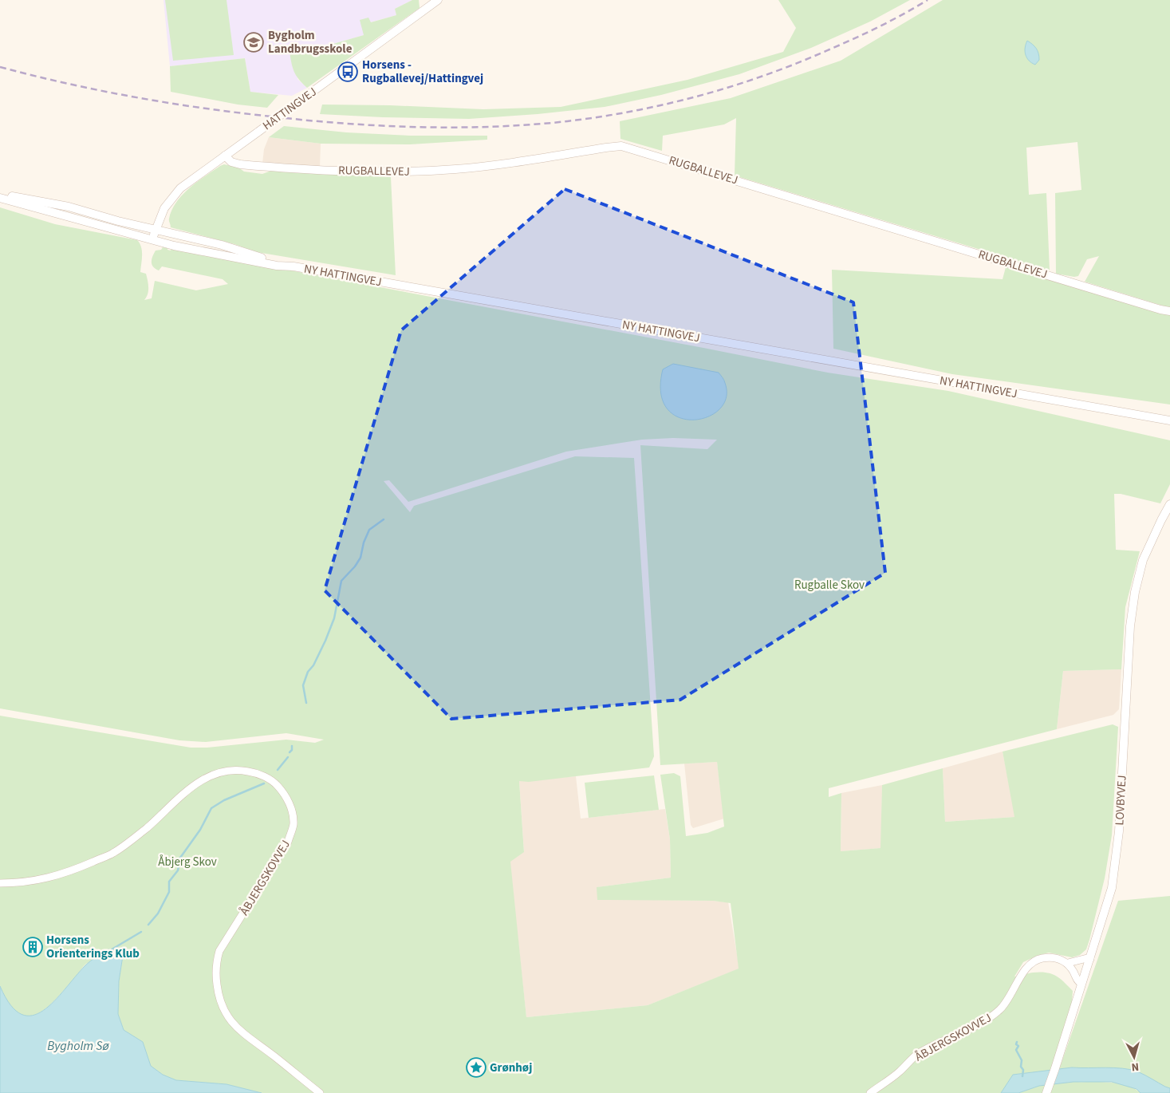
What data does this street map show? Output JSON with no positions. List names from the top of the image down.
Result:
{
  "streets": {
    "street": [
      "HATTINGVEJ",
      "RUGBALLEVEJ",
      "NY HATTINGVEJ",
      "LOVBYVEJ",
      "ÅBJERGSKOVVEJ"
    ]
  },
  "crossings": [
    ["HATTINGVEJ", "RUGBALLEVEJ"],
    ["HATTINGVEJ", "NY HATTINGVEJ"],
    ["LOVBYVEJ", "ÅBJERGSKOVVEJ"]
  ],
  "water": ["Bygholm Sø"],
  "parks": ["Rugballe Skov", "Åbjerg Skov"],
  "places": {
    "school or university": ["Bygholm Landbrugsskole"],
    "bus stop": ["Horsens - Rugballevej/Hattingvej"],
    "building": ["Horsens Orienterings Klub"],
    "place": ["Grønhøj"]
  },
  "north": "bottom"
}
